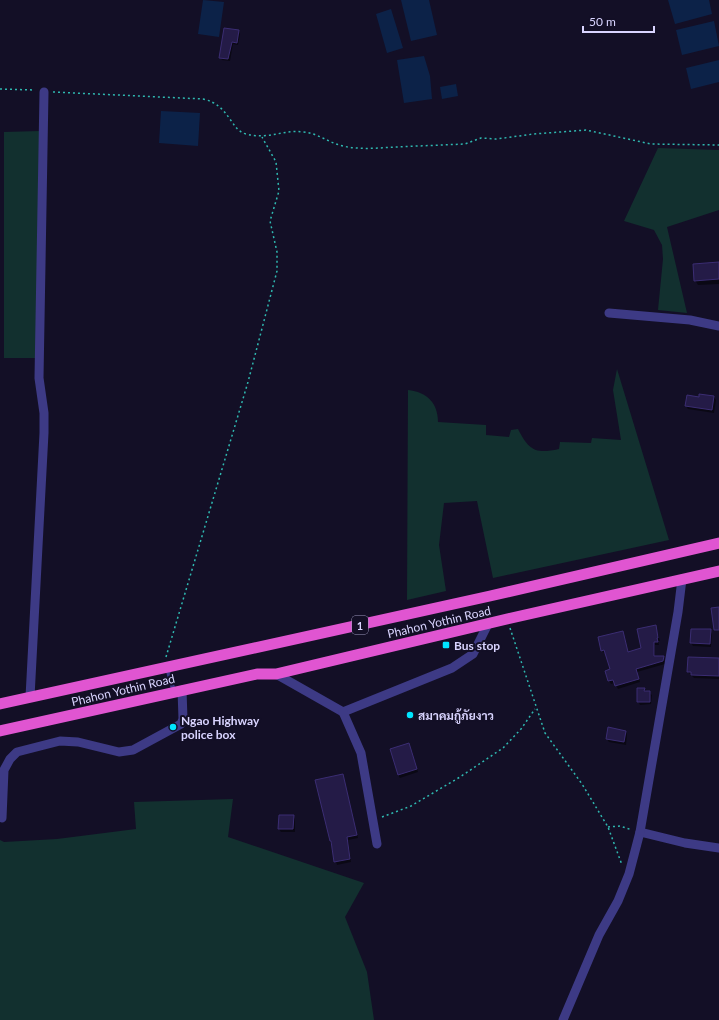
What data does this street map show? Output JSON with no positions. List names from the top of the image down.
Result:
{
  "streets": {
    "highway": ["Phahon Yothin Road", "1"]
  },
  "places": {
    "transit": ["Bus stop"],
    "other": ["สมาคมกู้ภัยงาว", "Ngao Highway police box"]
  },
  "scale_bar": "50 m"
}
